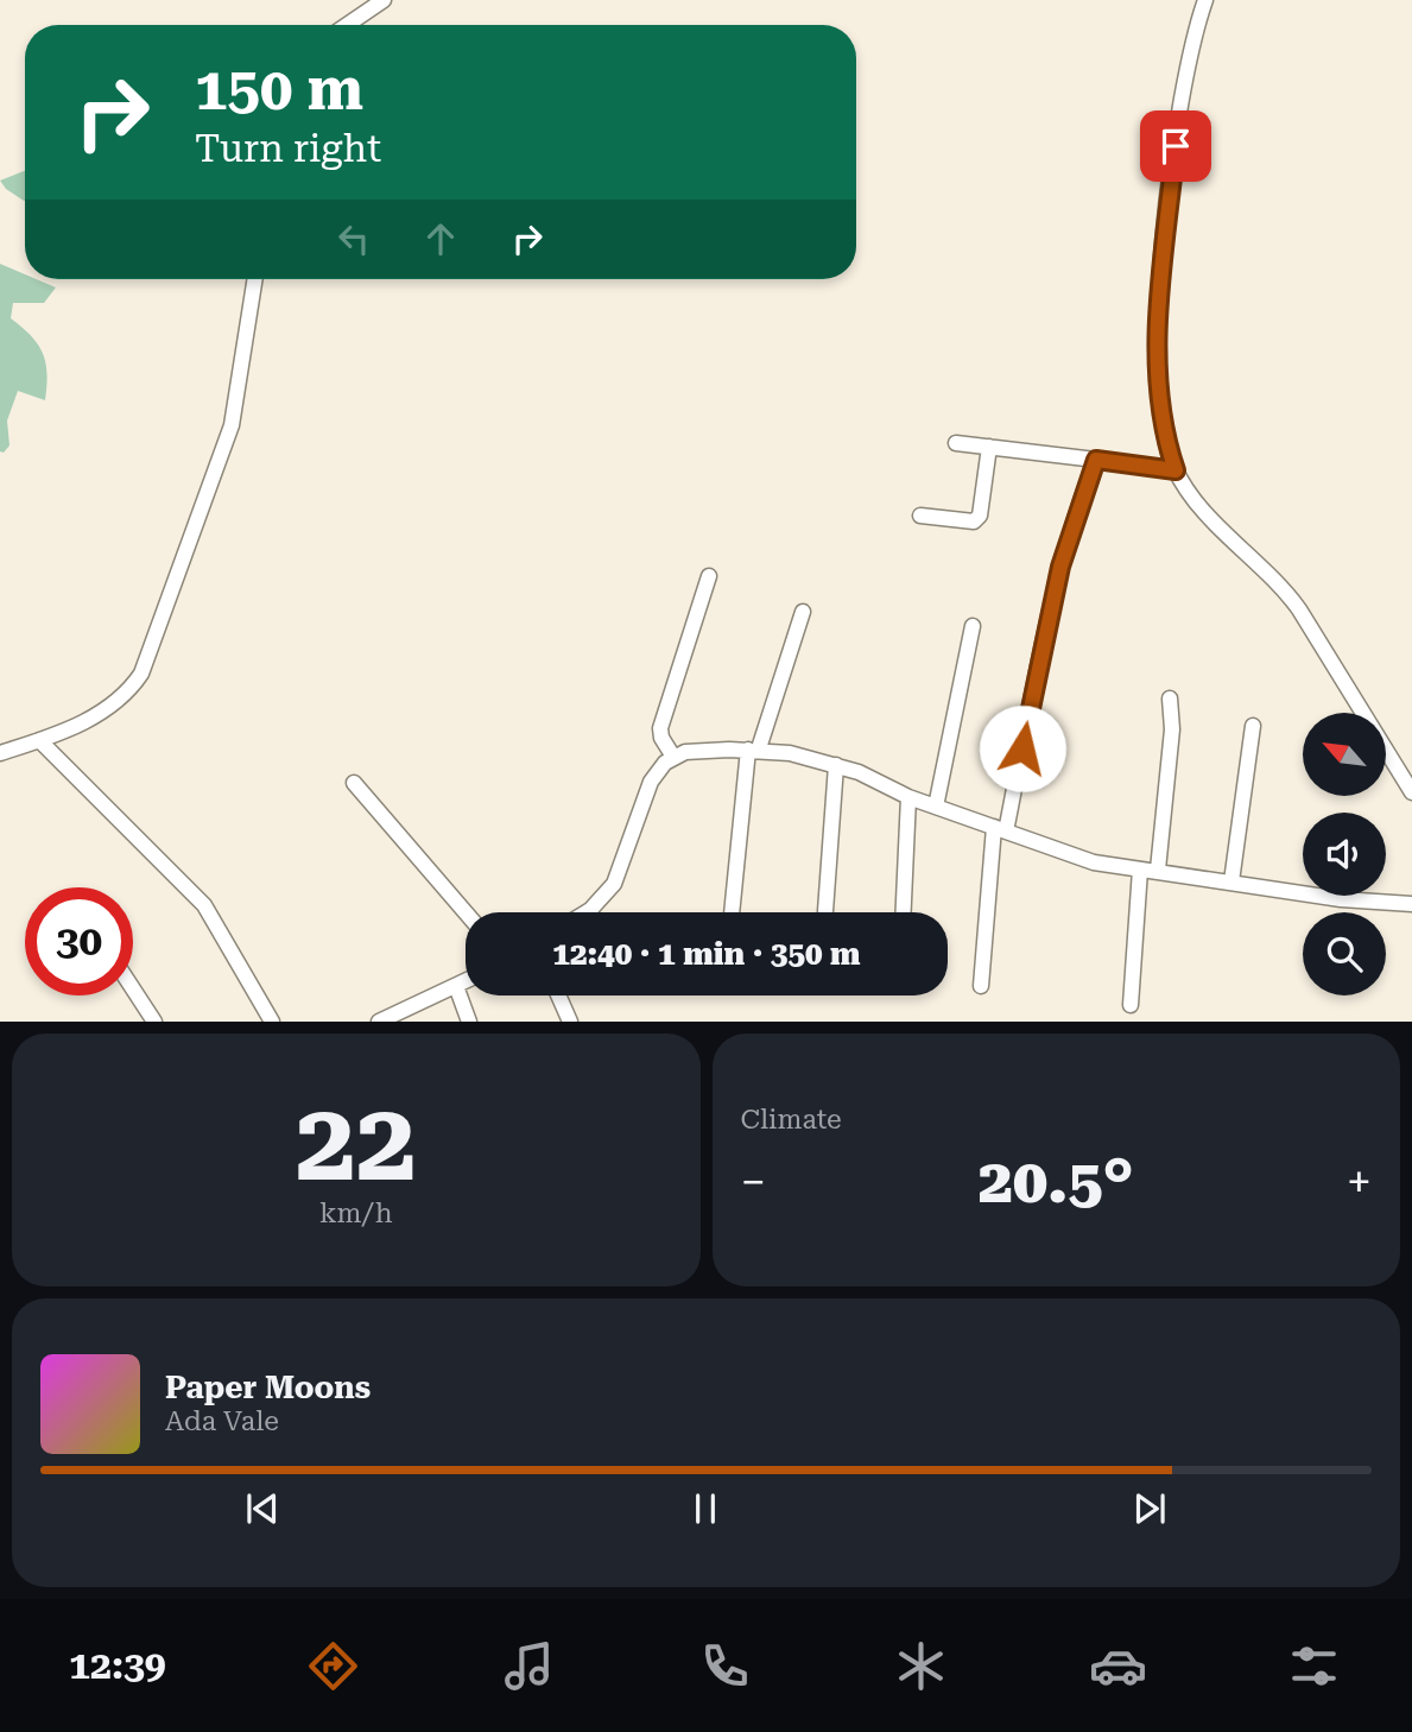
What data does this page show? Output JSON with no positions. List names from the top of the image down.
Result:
{
  "north": "top left",
  "page": {
    "turn": ["150 m", "Turn right"],
    "limit": "30",
    "trip": "12:40 · 1 min · 350 m",
    "tile": [
      ["22", "km/h"],
      "Climate"
    ],
    "heat": ["−", "20.5°", "+"],
    "song": ["Paper Moons", "Ada Vale"],
    "tabs": "12:39"
  }
}
